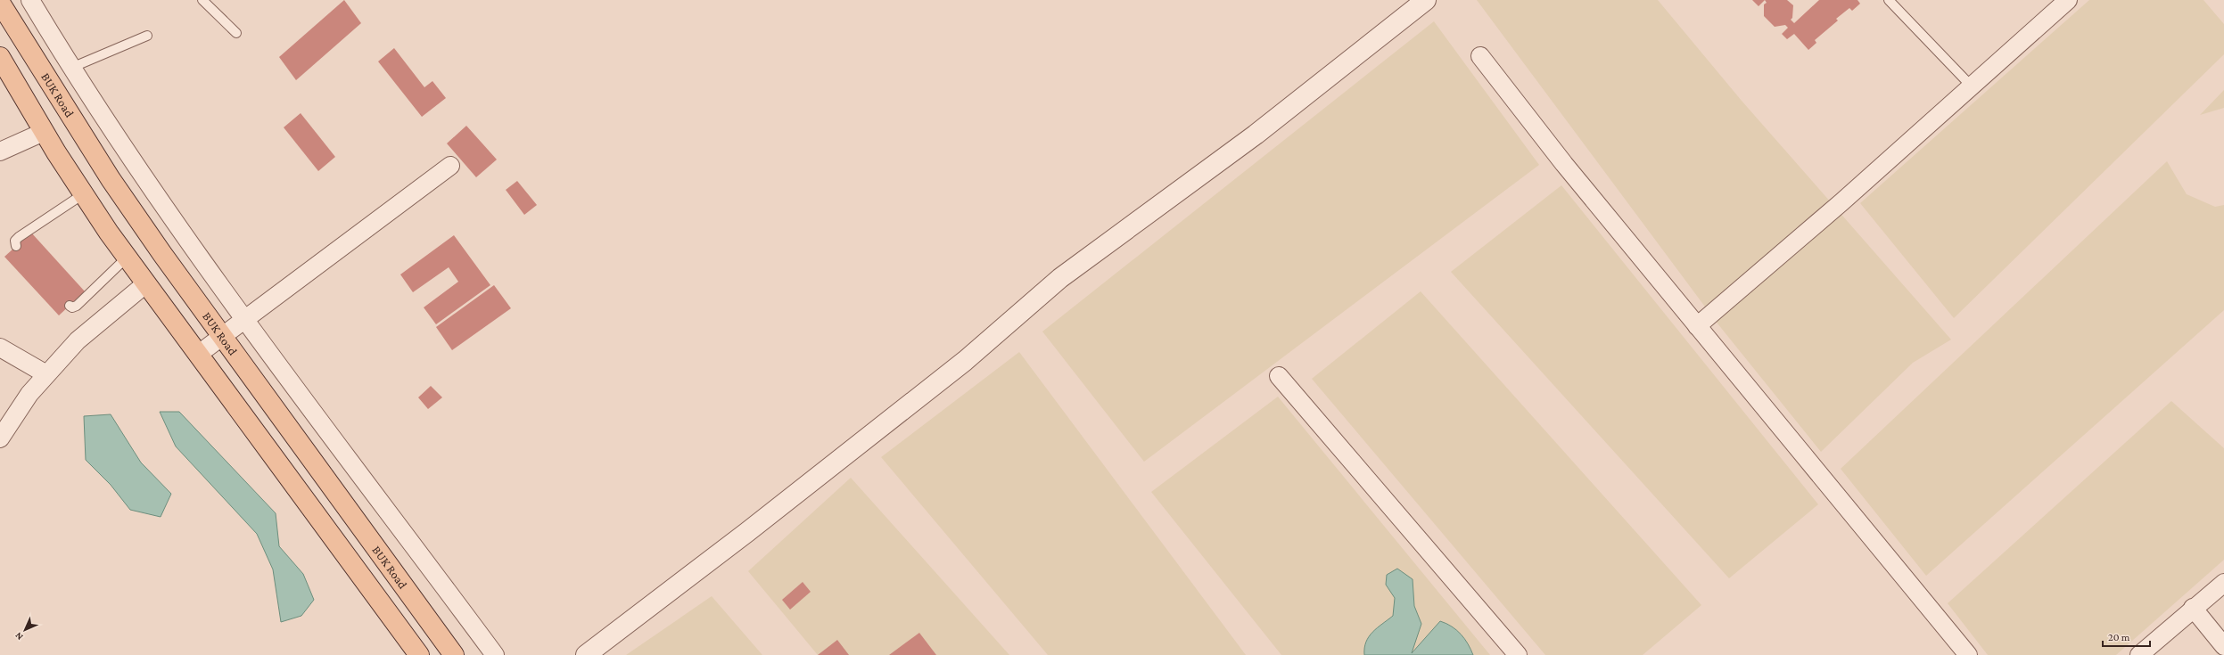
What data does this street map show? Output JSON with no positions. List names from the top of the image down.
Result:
{
  "streets": {
    "main road": ["BUK Road"]
  },
  "scale_bar": "20 m",
  "north": "bottom left"
}
